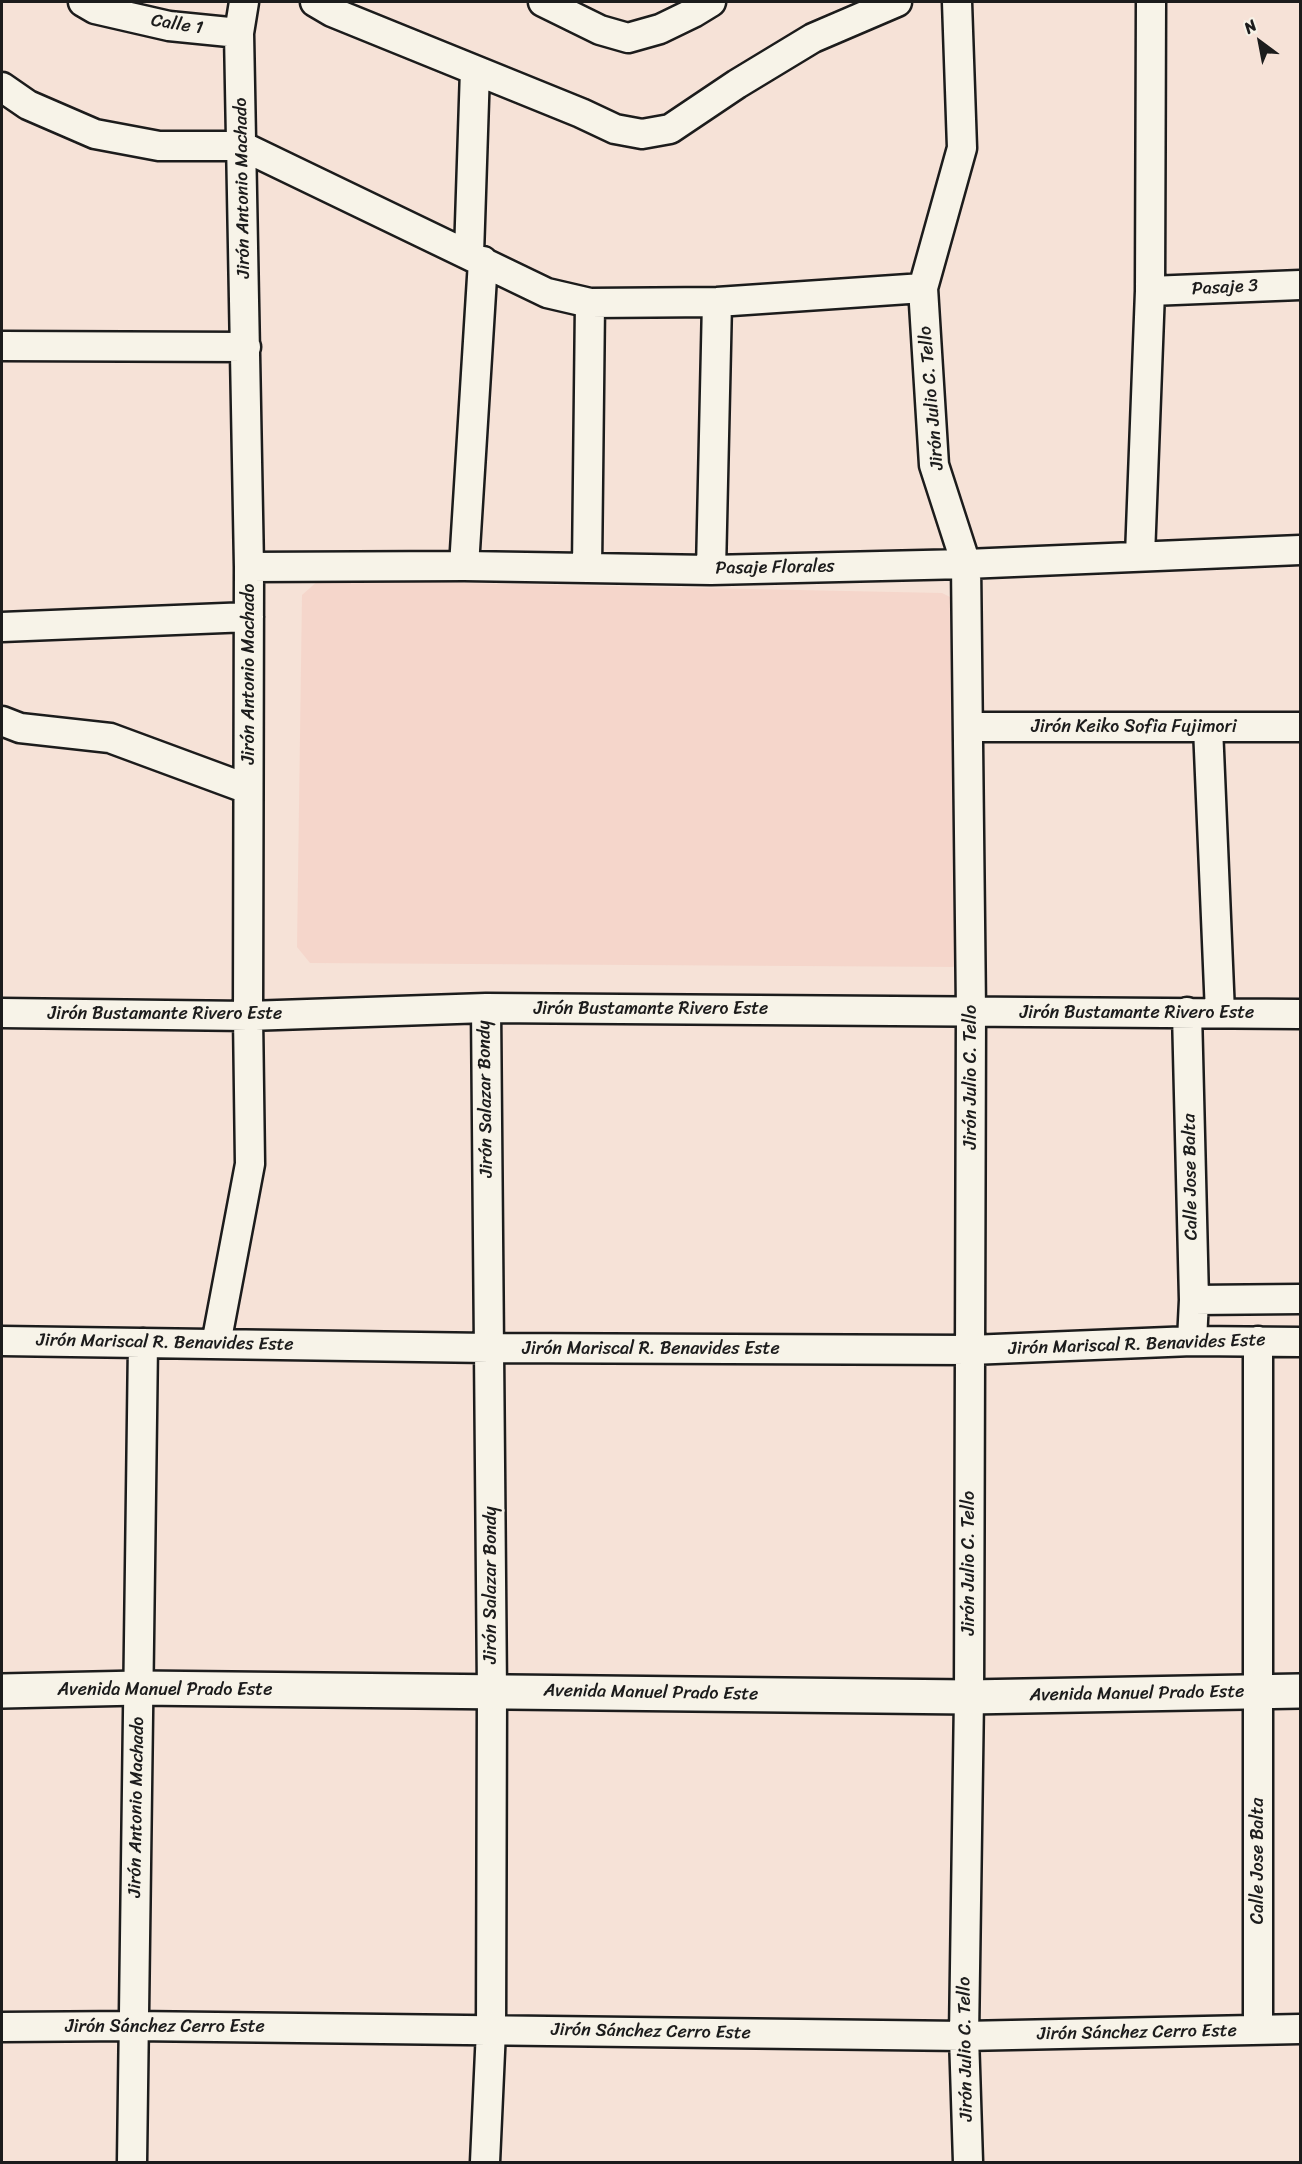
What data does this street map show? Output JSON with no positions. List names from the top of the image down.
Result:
{
  "streets": {
    "street": [
      "Calle 1",
      "Jirón Antonio Machado",
      "Pasaje 3",
      "Jirón Julio C. Tello",
      "Pasaje Florales",
      "Jirón Keiko Sofia Fujimori",
      "Jirón Bustamante Rivero Este",
      "Jirón Salazar Bondy",
      "Calle Jose Balta",
      "Jirón Mariscal R. Benavides Este",
      "Avenida Manuel Prado Este",
      "Jirón Sánchez Cerro Este"
    ]
  },
  "crossings": [
    ["Calle 1", "Jirón Antonio Machado"],
    ["Jirón Antonio Machado", "Pasaje Florales"],
    ["Jirón Antonio Machado", "Jirón Bustamante Rivero Este"],
    ["Jirón Antonio Machado", "Jirón Mariscal R. Benavides Este"],
    ["Jirón Antonio Machado", "Avenida Manuel Prado Este"],
    ["Jirón Antonio Machado", "Jirón Sánchez Cerro Este"],
    ["Jirón Julio C. Tello", "Pasaje Florales"],
    ["Jirón Julio C. Tello", "Jirón Keiko Sofia Fujimori"],
    ["Jirón Julio C. Tello", "Jirón Bustamante Rivero Este"],
    ["Jirón Julio C. Tello", "Jirón Mariscal R. Benavides Este"],
    ["Jirón Julio C. Tello", "Avenida Manuel Prado Este"],
    ["Jirón Julio C. Tello", "Jirón Sánchez Cerro Este"],
    ["Jirón Bustamante Rivero Este", "Jirón Salazar Bondy"],
    ["Jirón Bustamante Rivero Este", "Calle Jose Balta"],
    ["Jirón Salazar Bondy", "Jirón Mariscal R. Benavides Este"],
    ["Jirón Salazar Bondy", "Avenida Manuel Prado Este"],
    ["Jirón Salazar Bondy", "Jirón Sánchez Cerro Este"],
    ["Calle Jose Balta", "Jirón Mariscal R. Benavides Este"],
    ["Calle Jose Balta", "Avenida Manuel Prado Este"],
    ["Calle Jose Balta", "Jirón Sánchez Cerro Este"]
  ],
  "north": "top left"
}
